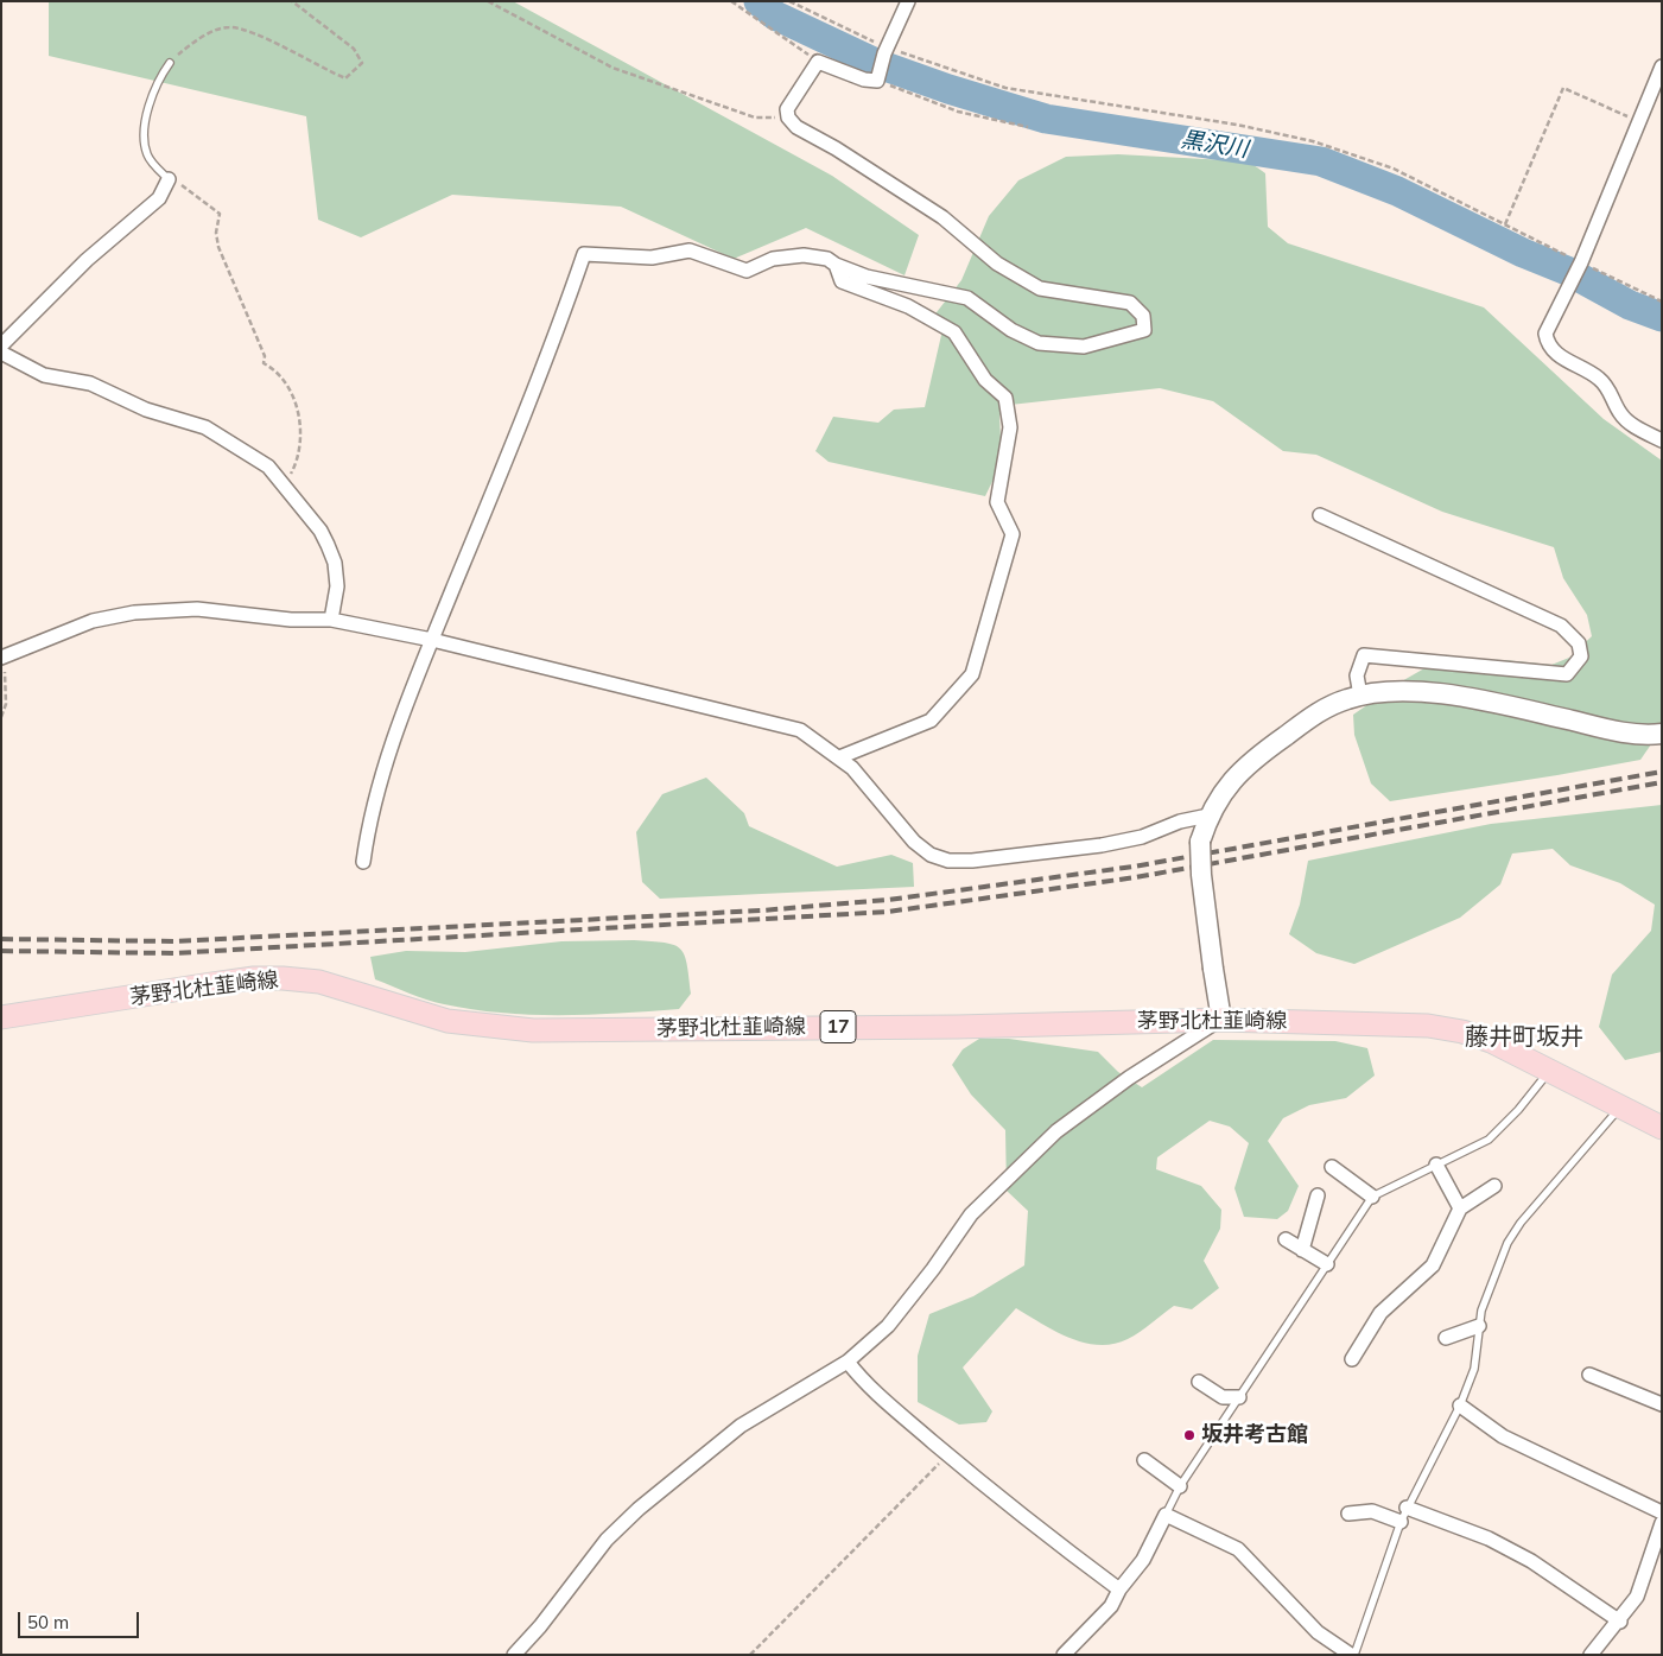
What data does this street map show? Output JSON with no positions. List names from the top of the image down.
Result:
{
  "streets": {
    "main road": ["茅野北杜韮崎線", "17"]
  },
  "districts": ["藤井町坂井"],
  "water": ["黒沢川"],
  "places": ["坂井考古館"],
  "scale_bar": "50 m"
}
